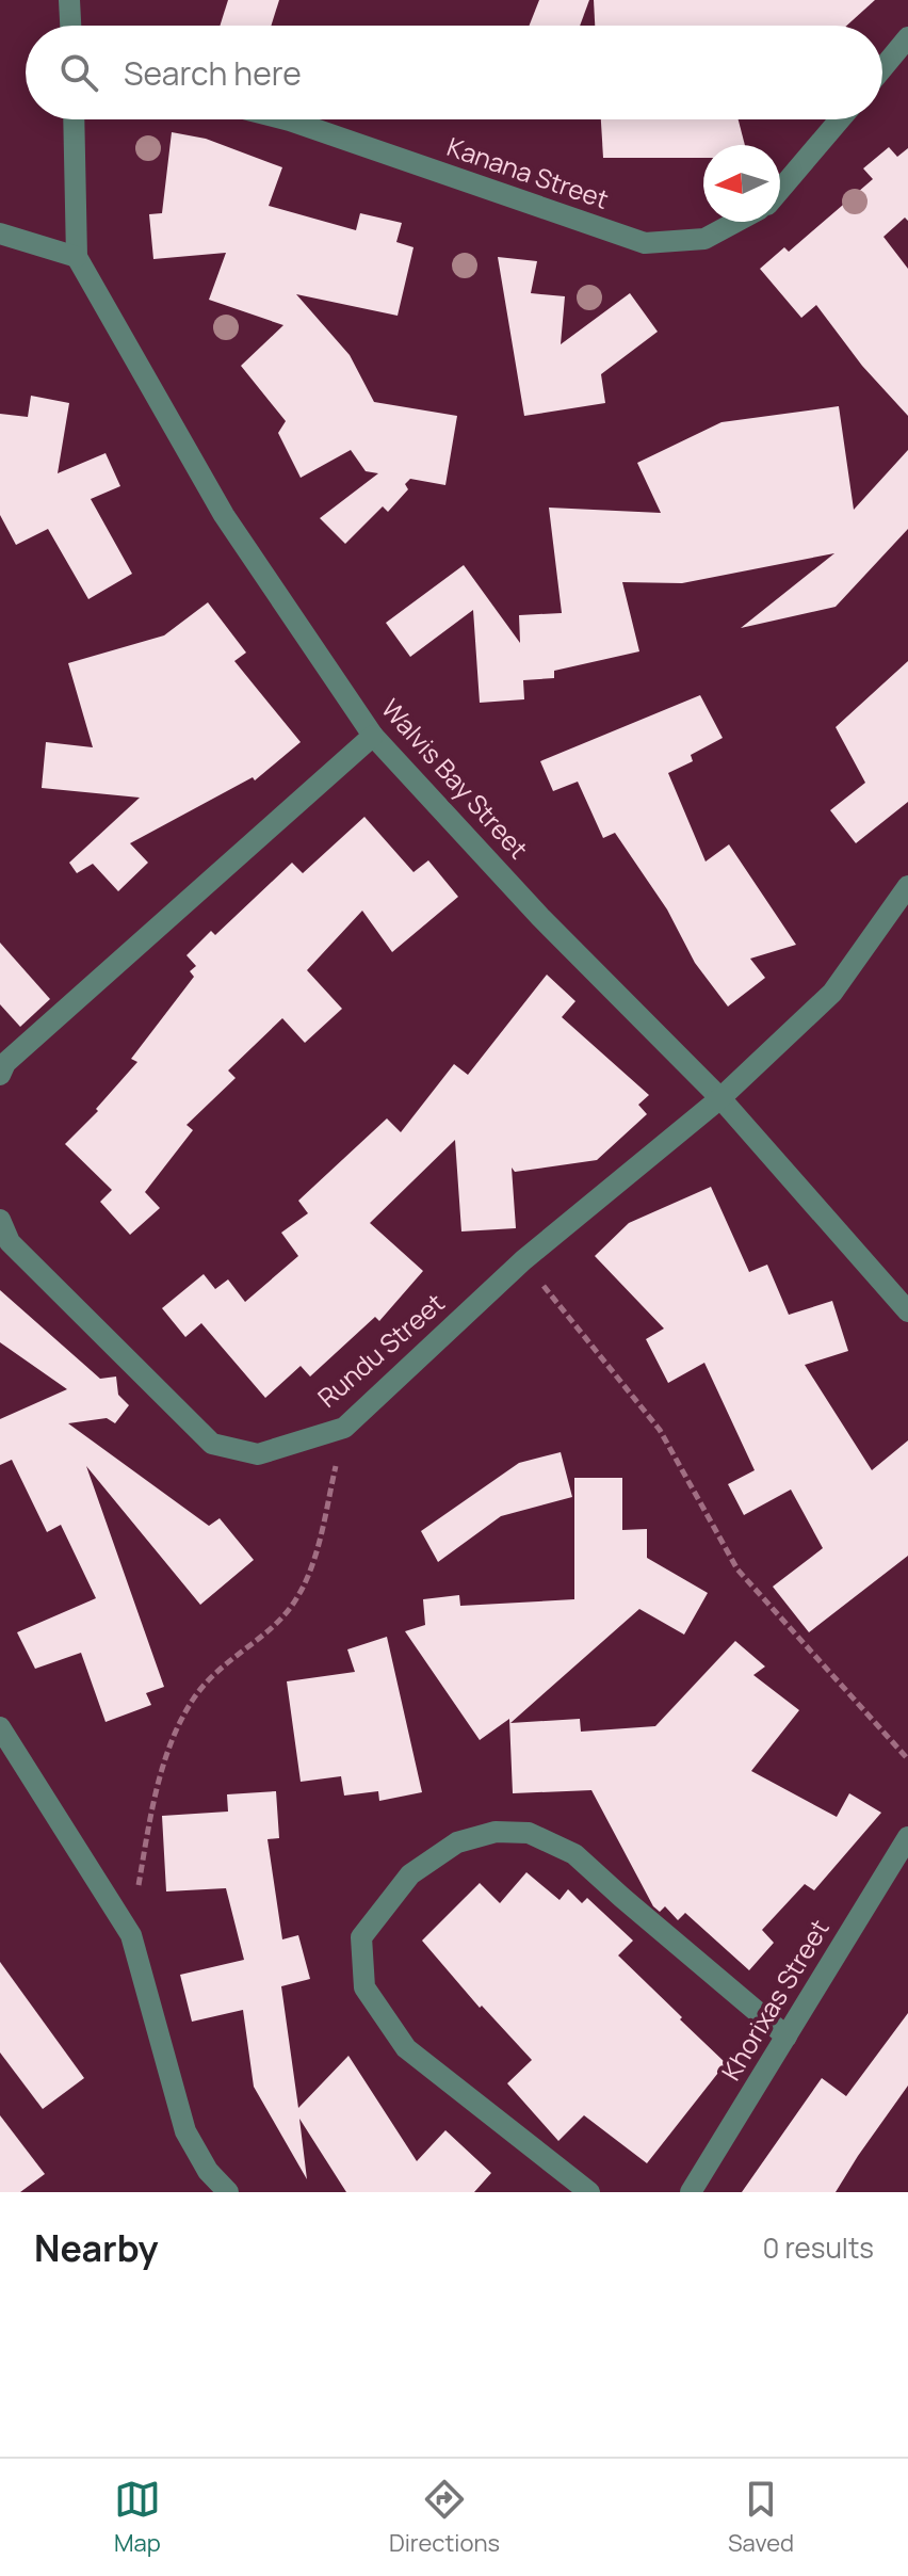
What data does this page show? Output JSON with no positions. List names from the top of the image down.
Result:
{
  "streets": {
    "street": [
      "Kanana Street",
      "Walvis Bay Street",
      "Rundu Street",
      "Khorixas Street"
    ]
  },
  "crossings": [
    ["Walvis Bay Street", "Rundu Street"]
  ],
  "north": "left",
  "page": {
    "search": "Search here",
    "heading": ["Nearby", "0 results"],
    "nav": ["Map", "Directions", "Saved"]
  }
}
